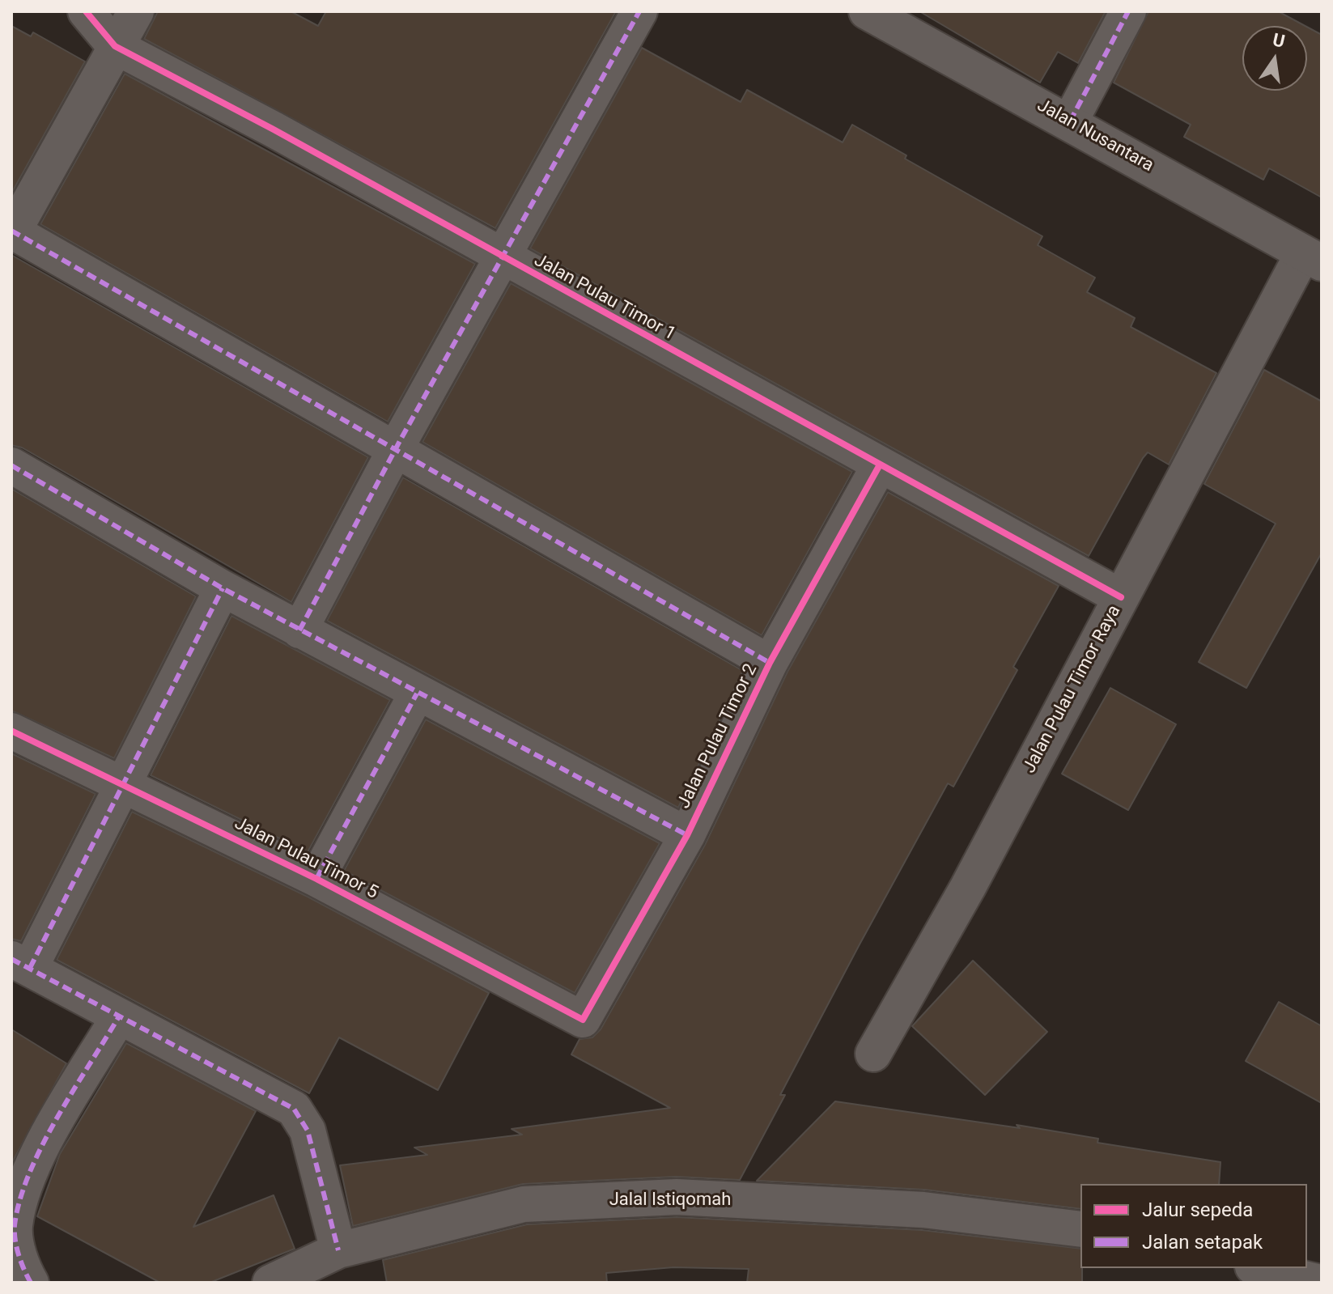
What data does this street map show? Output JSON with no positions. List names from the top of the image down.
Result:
{
  "streets": {
    "street": [
      "Jalan Nusantara",
      "Jalan Pulau Timor 1",
      "Jalan Pulau Timor Raya",
      "Jalan Pulau Timor 2",
      "Jalan Pulau Timor 5",
      "Jalal Istiqomah"
    ]
  },
  "crossings": [
    ["Jalan Nusantara", "Jalan Pulau Timor Raya"],
    ["Jalan Pulau Timor 1", "Jalan Pulau Timor Raya"],
    ["Jalan Pulau Timor 1", "Jalan Pulau Timor 2"],
    ["Jalan Pulau Timor 2", "Jalan Pulau Timor 5"]
  ],
  "legend": ["Jalur sepeda", "Jalan setapak"],
  "north": "top"
}
